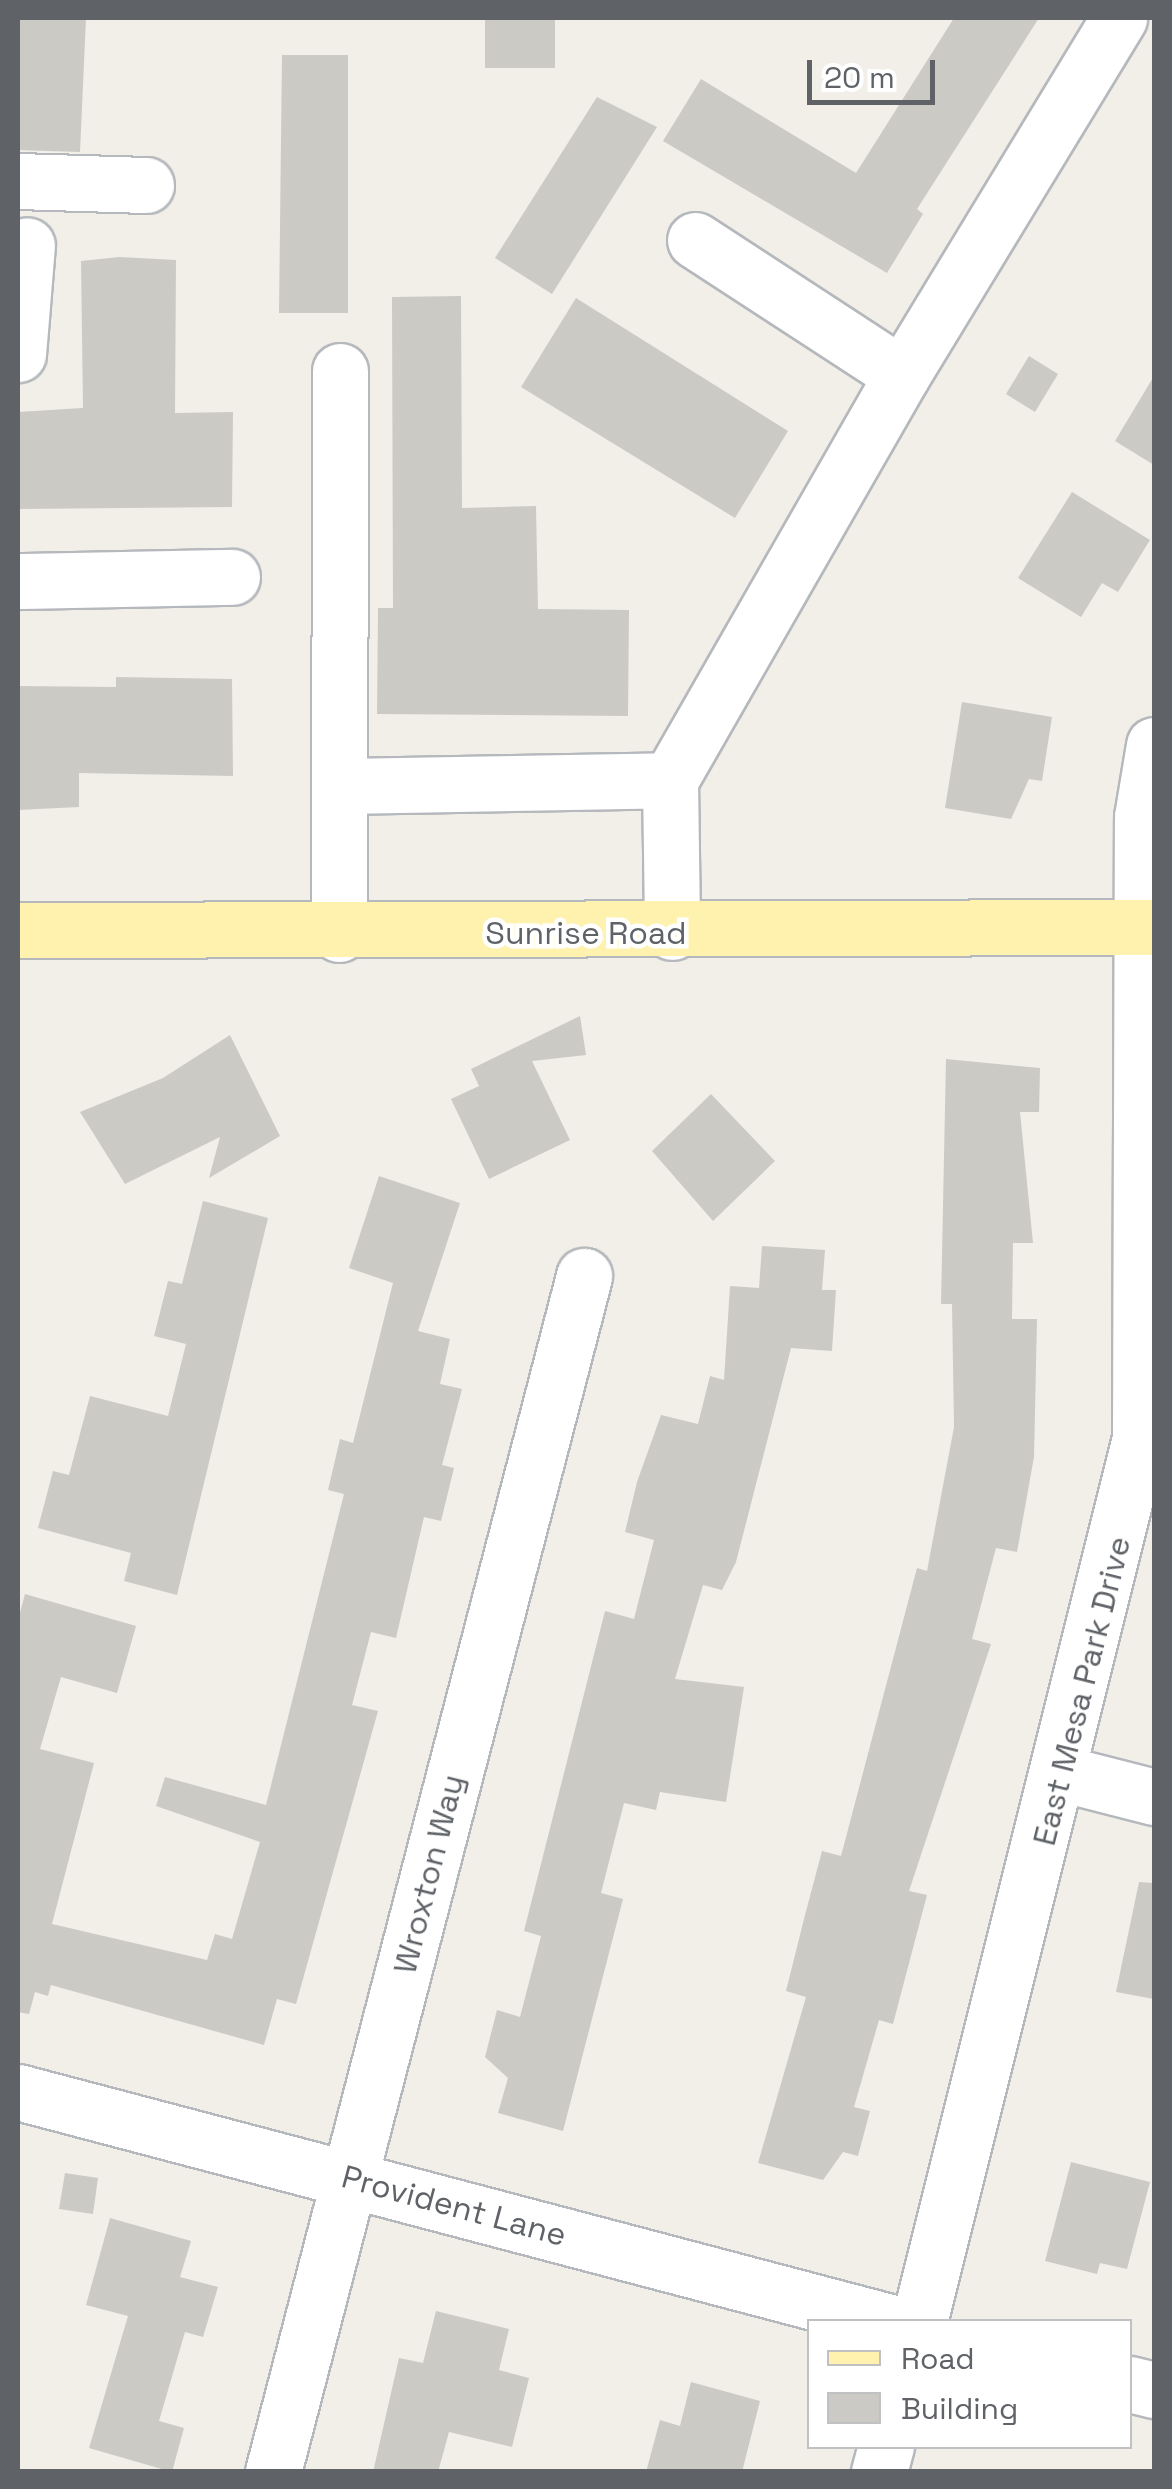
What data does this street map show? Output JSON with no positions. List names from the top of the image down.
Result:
{
  "streets": {
    "main road": ["Sunrise Road"],
    "street": ["East Mesa Park Drive", "Wroxton Way", "Provident Lane"]
  },
  "crossings": [
    ["Sunrise Road", "East Mesa Park Drive"],
    ["Wroxton Way", "Provident Lane"]
  ],
  "legend": ["Road", "Building"],
  "scale_bar": "20 m"
}
